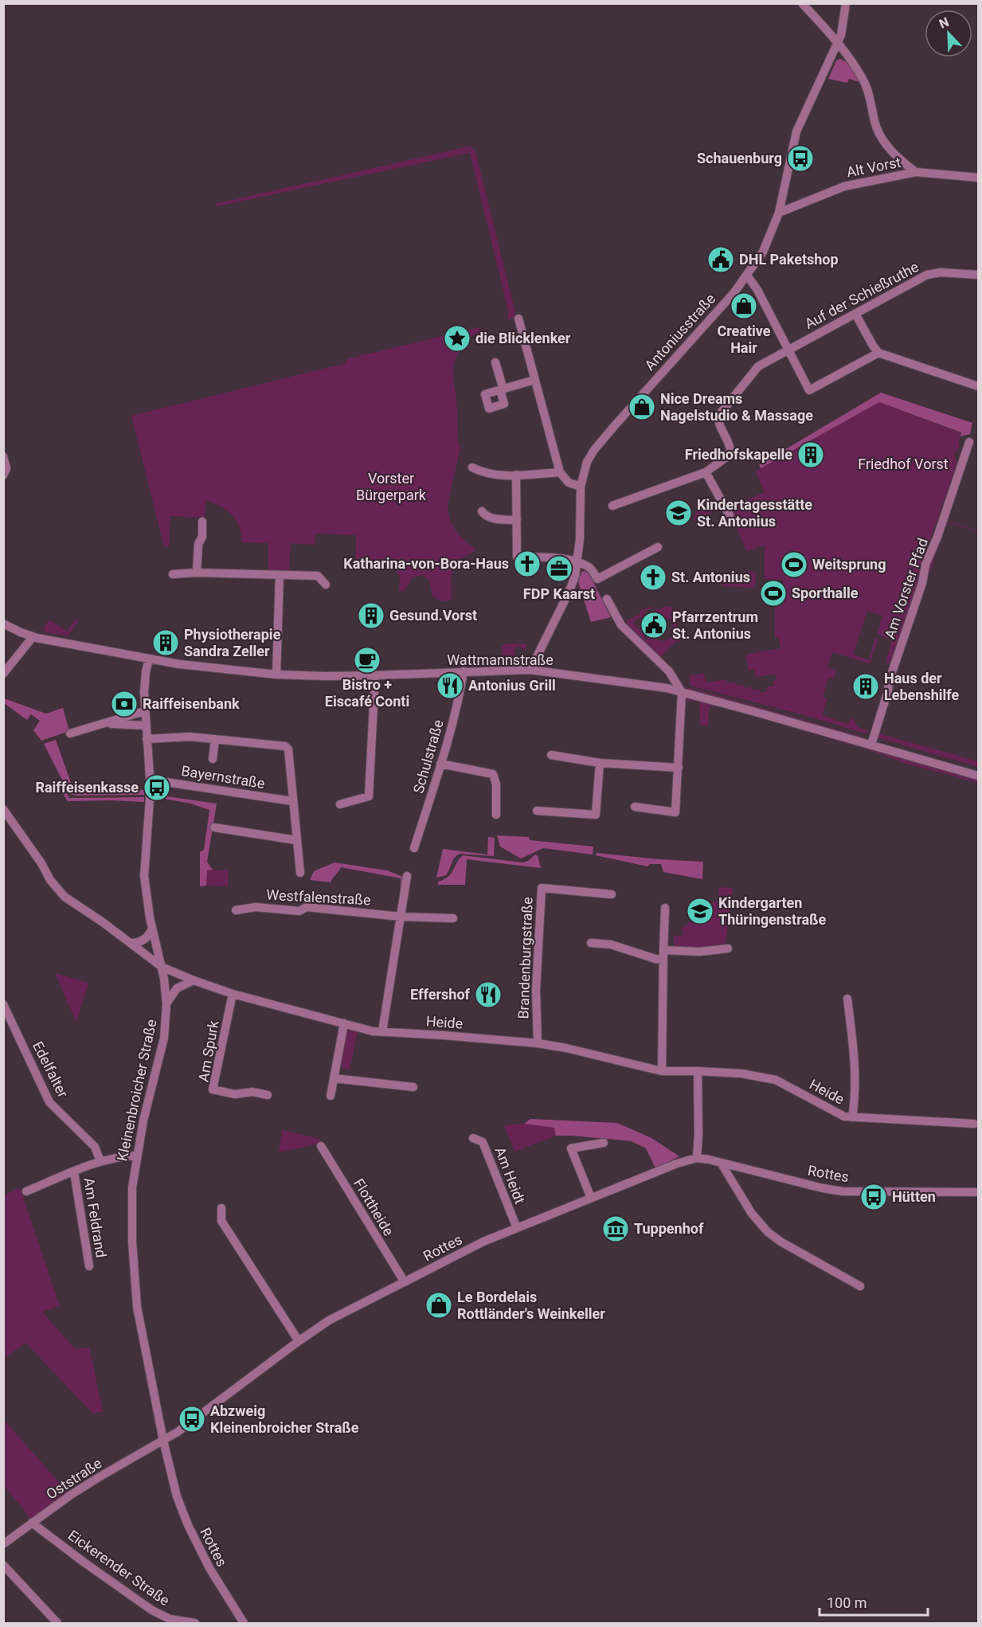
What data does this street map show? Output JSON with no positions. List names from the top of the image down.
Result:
{
  "streets": {
    "street": [
      "Alt Vorst",
      "Auf der Schießruthe",
      "Antoniusstraße",
      "Am Vorster Pfad",
      "Wattmannstraße",
      "Schulstraße",
      "Bayernstraße",
      "Westfalenstraße",
      "Brandenburgstraße",
      "Heide",
      "Am Spurk",
      "Edelfalter",
      "Kleinenbroicher Straße",
      "Rottes",
      "Am Heidt",
      "Flottheide",
      "Am Feldrand",
      "Oststraße",
      "Eickerender Straße"
    ]
  },
  "crossings": [
    ["Alt Vorst", "Antoniusstraße"],
    ["Antoniusstraße", "Wattmannstraße"],
    ["Am Vorster Pfad", "Wattmannstraße"],
    ["Wattmannstraße", "Schulstraße"],
    ["Wattmannstraße", "Kleinenbroicher Straße"],
    ["Bayernstraße", "Kleinenbroicher Straße"],
    ["Brandenburgstraße", "Heide"],
    ["Heide", "Am Spurk"],
    ["Heide", "Kleinenbroicher Straße"],
    ["Edelfalter", "Am Feldrand"],
    ["Kleinenbroicher Straße", "Rottes"],
    ["Kleinenbroicher Straße", "Am Feldrand"],
    ["Kleinenbroicher Straße", "Oststraße"],
    ["Rottes", "Am Heidt"],
    ["Rottes", "Flottheide"],
    ["Rottes", "Oststraße"],
    ["Oststraße", "Eickerender Straße"]
  ],
  "parks": ["Friedhof Vorst", "Vorster Bürgerpark"],
  "places": {
    "bus stop": [
      "Schauenburg",
      "Raiffeisenkasse",
      "Hütten",
      "Abzweig Kleinenbroicher Straße"
    ],
    "public building": ["DHL Paketshop", "Pfarrzentrum St. Antonius"],
    "shop": ["Creative Hair", "Nice Dreams Nagelstudio & Massage", "Le Bordelais Rottländer's Weinkeller"],
    "place": ["die Blicklenker"],
    "building": [
      "Friedhofskapelle",
      "Gesund.Vorst",
      "Physiotherapie Sandra Zeller",
      "Haus der Lebenshilfe"
    ],
    "school or university": ["Kindertagesstätte St. Antonius", "Kindergarten Thüringenstraße"],
    "church": ["Katharina-von-Bora-Haus", "St. Antonius"],
    "sports": ["Weitsprung", "Sporthalle"],
    "office": ["FDP Kaarst"],
    "cafe": ["Bistro + Eiscafé Conti"],
    "restaurant": ["Antonius Grill", "Effershof"],
    "bank": ["Raiffeisenbank"],
    "museum": ["Tuppenhof"]
  },
  "scale_bar": "100 m",
  "north": "top left"
}
